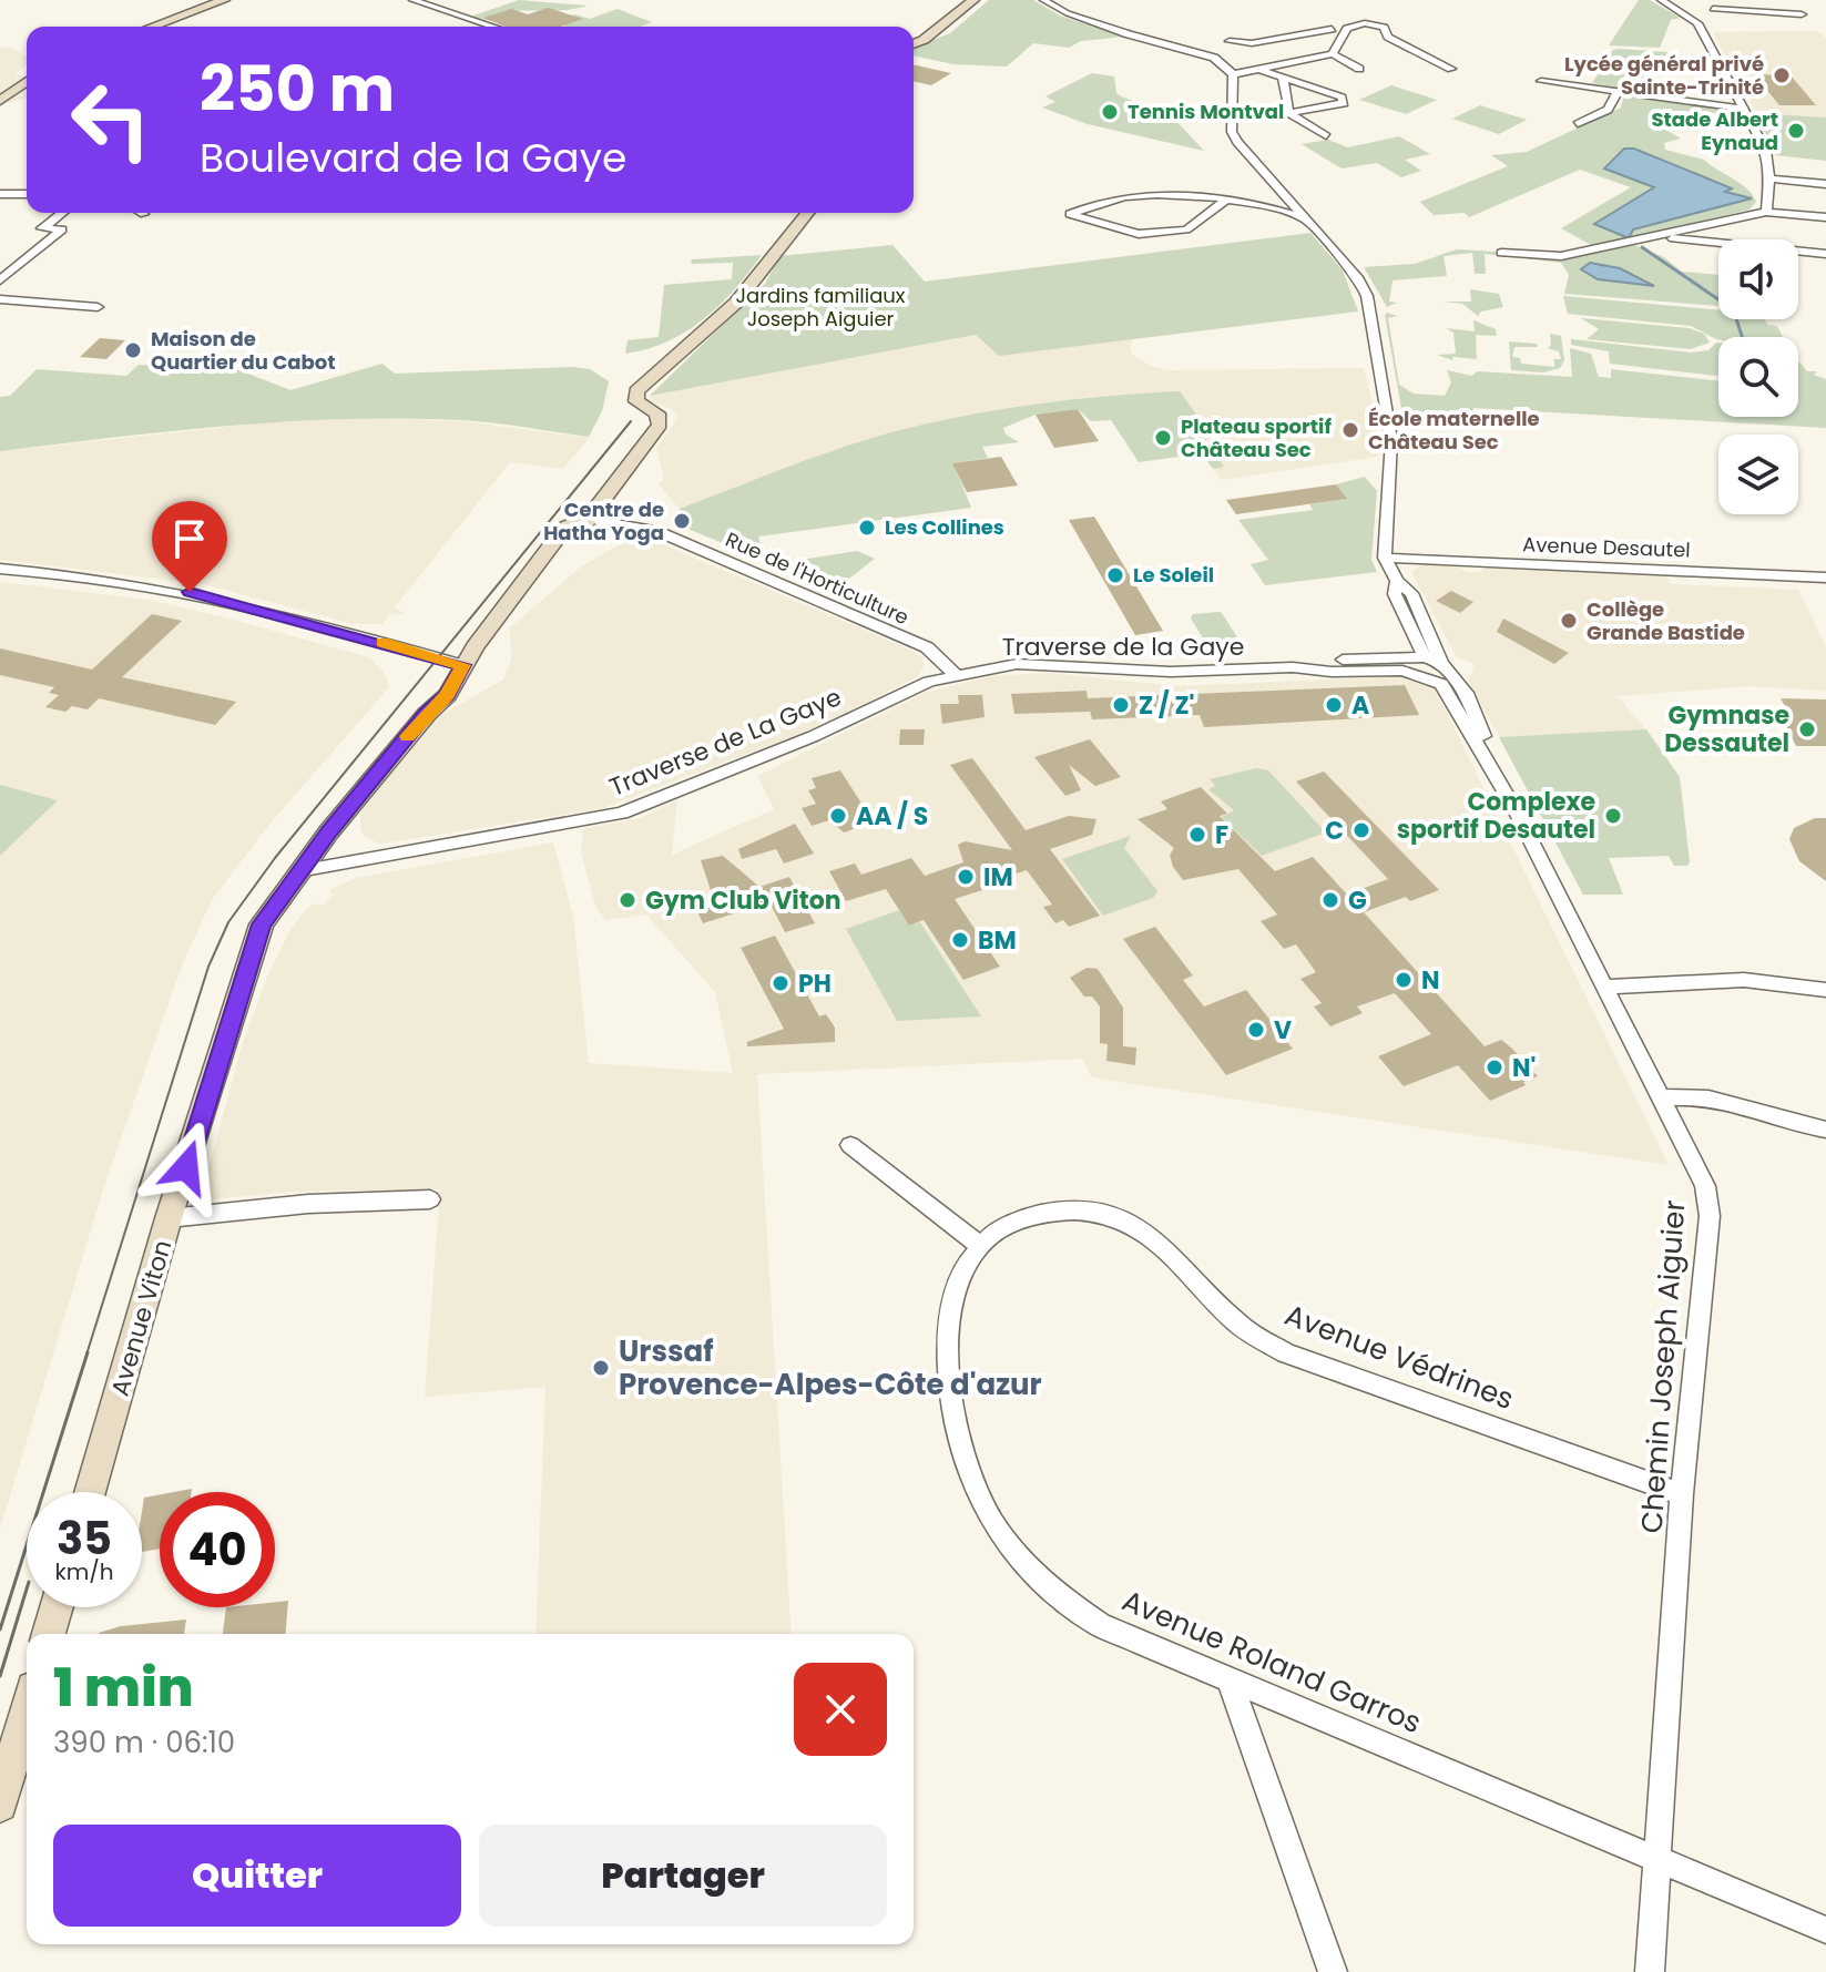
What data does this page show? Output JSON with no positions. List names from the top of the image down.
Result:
{
  "streets": {
    "street": [
      "Avenue Desautel",
      "Rue de l'Horticulture",
      "Traverse de la Gaye",
      "Traverse de La Gaye",
      "Avenue Viton",
      "Avenue Védrines",
      "Chemin Joseph Aiguier",
      "Avenue Roland Garros"
    ]
  },
  "crossings": [
    ["Avenue Desautel", "Chemin Joseph Aiguier"],
    ["Rue de l'Horticulture", "Traverse de la Gaye"],
    ["Rue de l'Horticulture", "Traverse de La Gaye"],
    ["Rue de l'Horticulture", "Avenue Viton"],
    ["Traverse de la Gaye", "Traverse de La Gaye"],
    ["Traverse de la Gaye", "Chemin Joseph Aiguier"],
    ["Traverse de La Gaye", "Avenue Viton"],
    ["Avenue Védrines", "Chemin Joseph Aiguier"],
    ["Avenue Védrines", "Avenue Roland Garros"],
    ["Chemin Joseph Aiguier", "Avenue Roland Garros"]
  ],
  "parks": ["Jardins familiaux Joseph Aiguier"],
  "places": [
    "Lycée général privé Sainte-Trinité",
    "Tennis Montval",
    "Stade Albert Eynaud",
    "Maison de Quartier du Cabot",
    "École maternelle Château Sec",
    "Plateau sportif Château Sec",
    "Centre de Hatha Yoga",
    "Les Collines",
    "Le Soleil",
    "Collège Grande Bastide",
    "Z / Z'",
    "A",
    "Gymnase Dessautel",
    "AA / S",
    "Complexe sportif Desautel",
    "C",
    "F",
    "IM",
    "Gym Club Viton",
    "G",
    "BM",
    "N",
    "PH",
    "V",
    "N'",
    "Urssaf Provence-Alpes-Côte d'azur"
  ],
  "page": {
    "turn": ["250 m", "Boulevard de la Gaye"],
    "speed": "35 km/h",
    "limit": "40",
    "heading": ["1 min", "390 m · 06:10"],
    "buttons": ["Quitter", "Partager"]
  }
}
